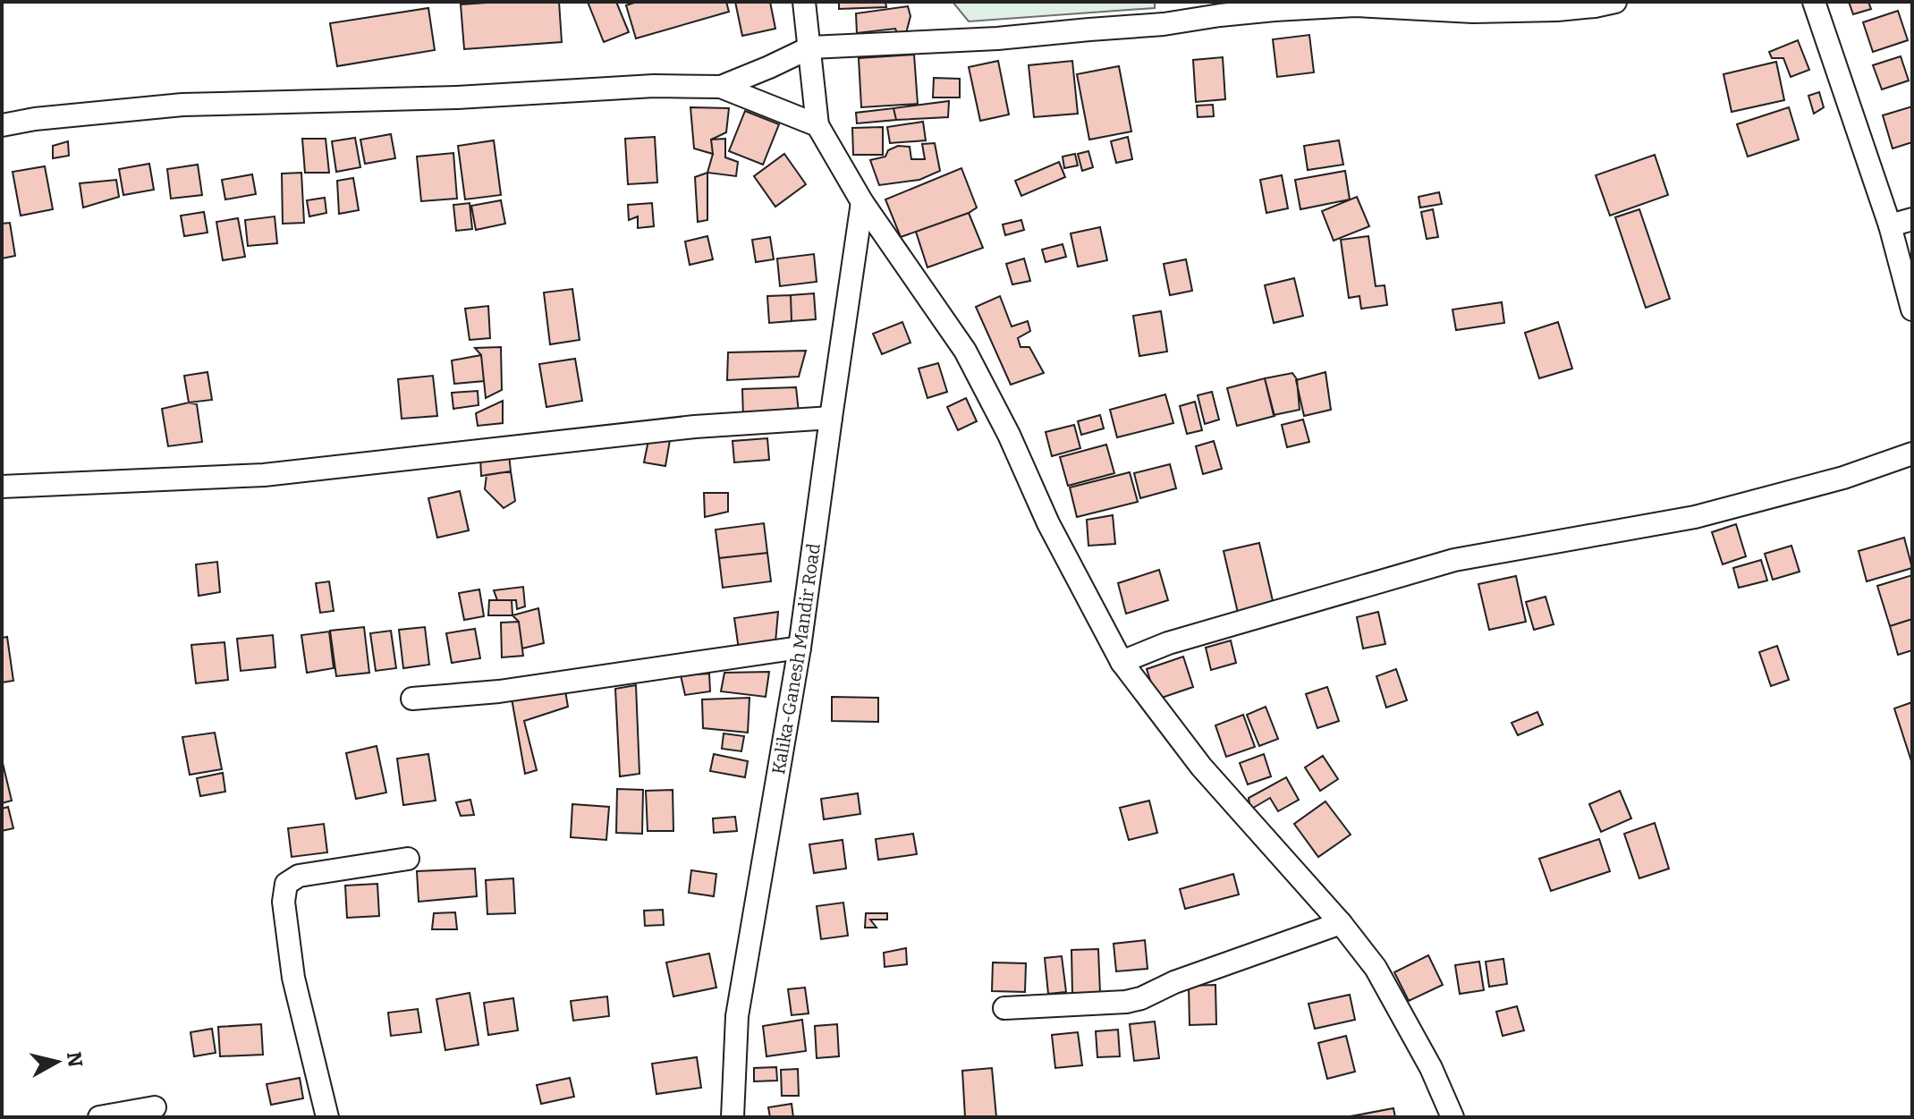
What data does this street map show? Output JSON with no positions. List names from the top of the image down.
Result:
{
  "streets": {
    "street": ["Kalika-Ganesh Mandir Road"]
  },
  "north": "right"
}
